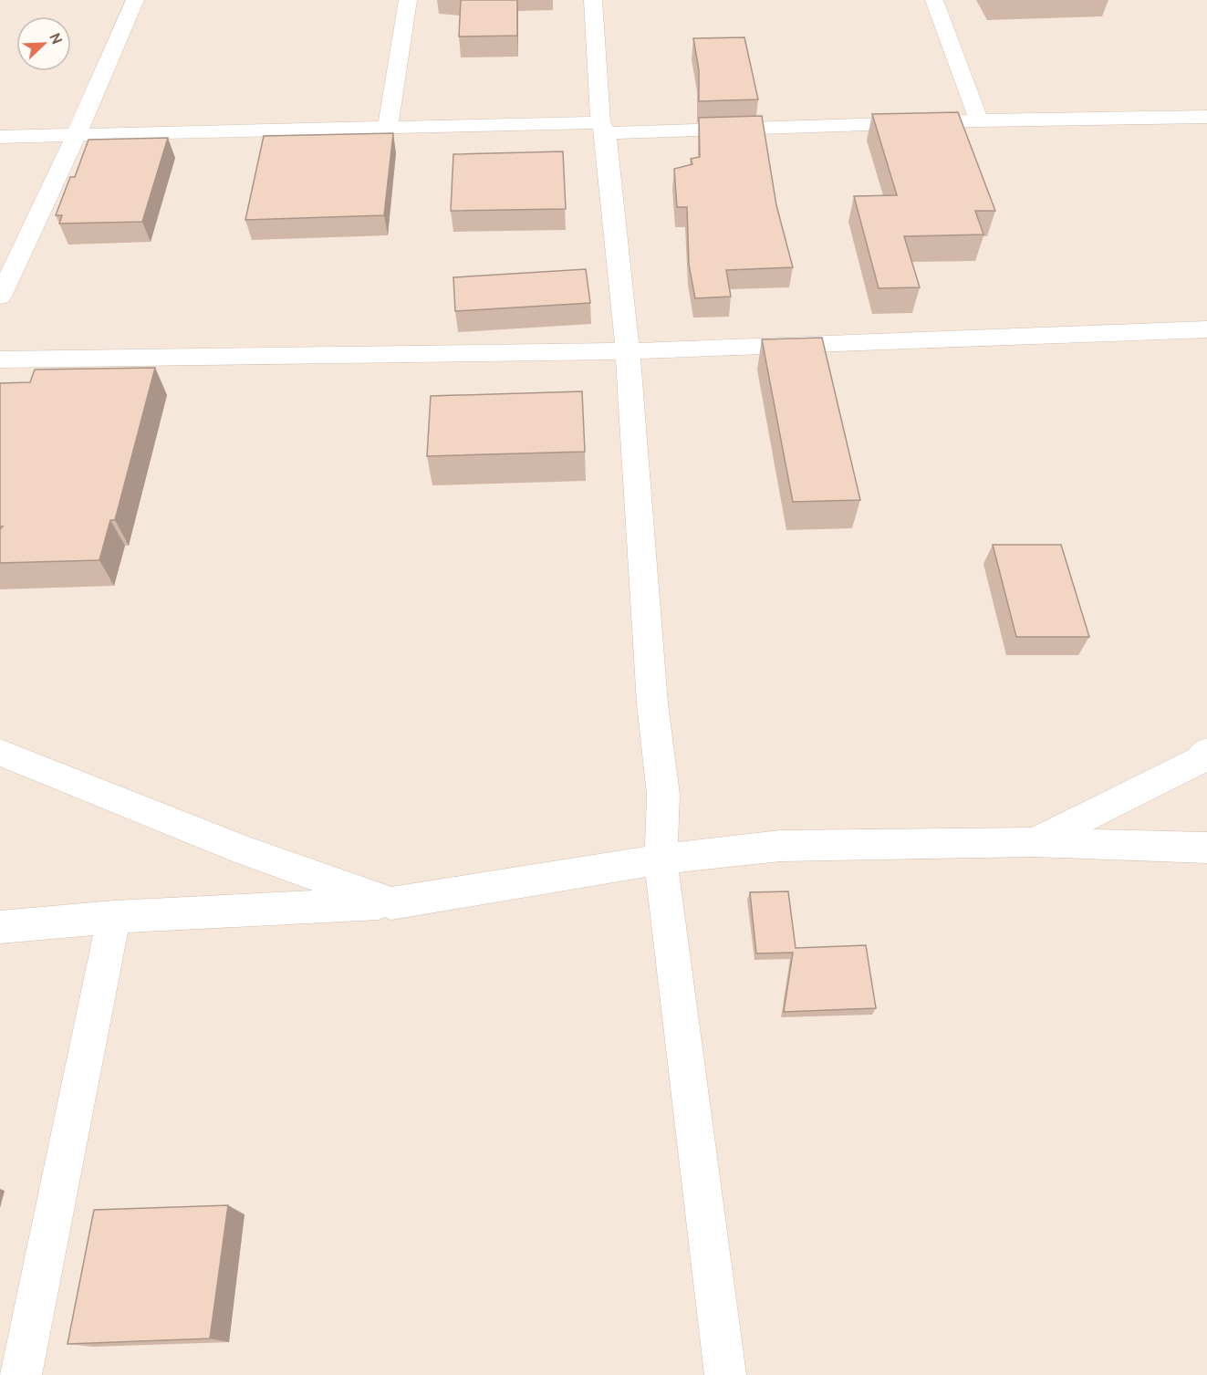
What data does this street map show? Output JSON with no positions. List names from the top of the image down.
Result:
{
  "north": "top right"
}
